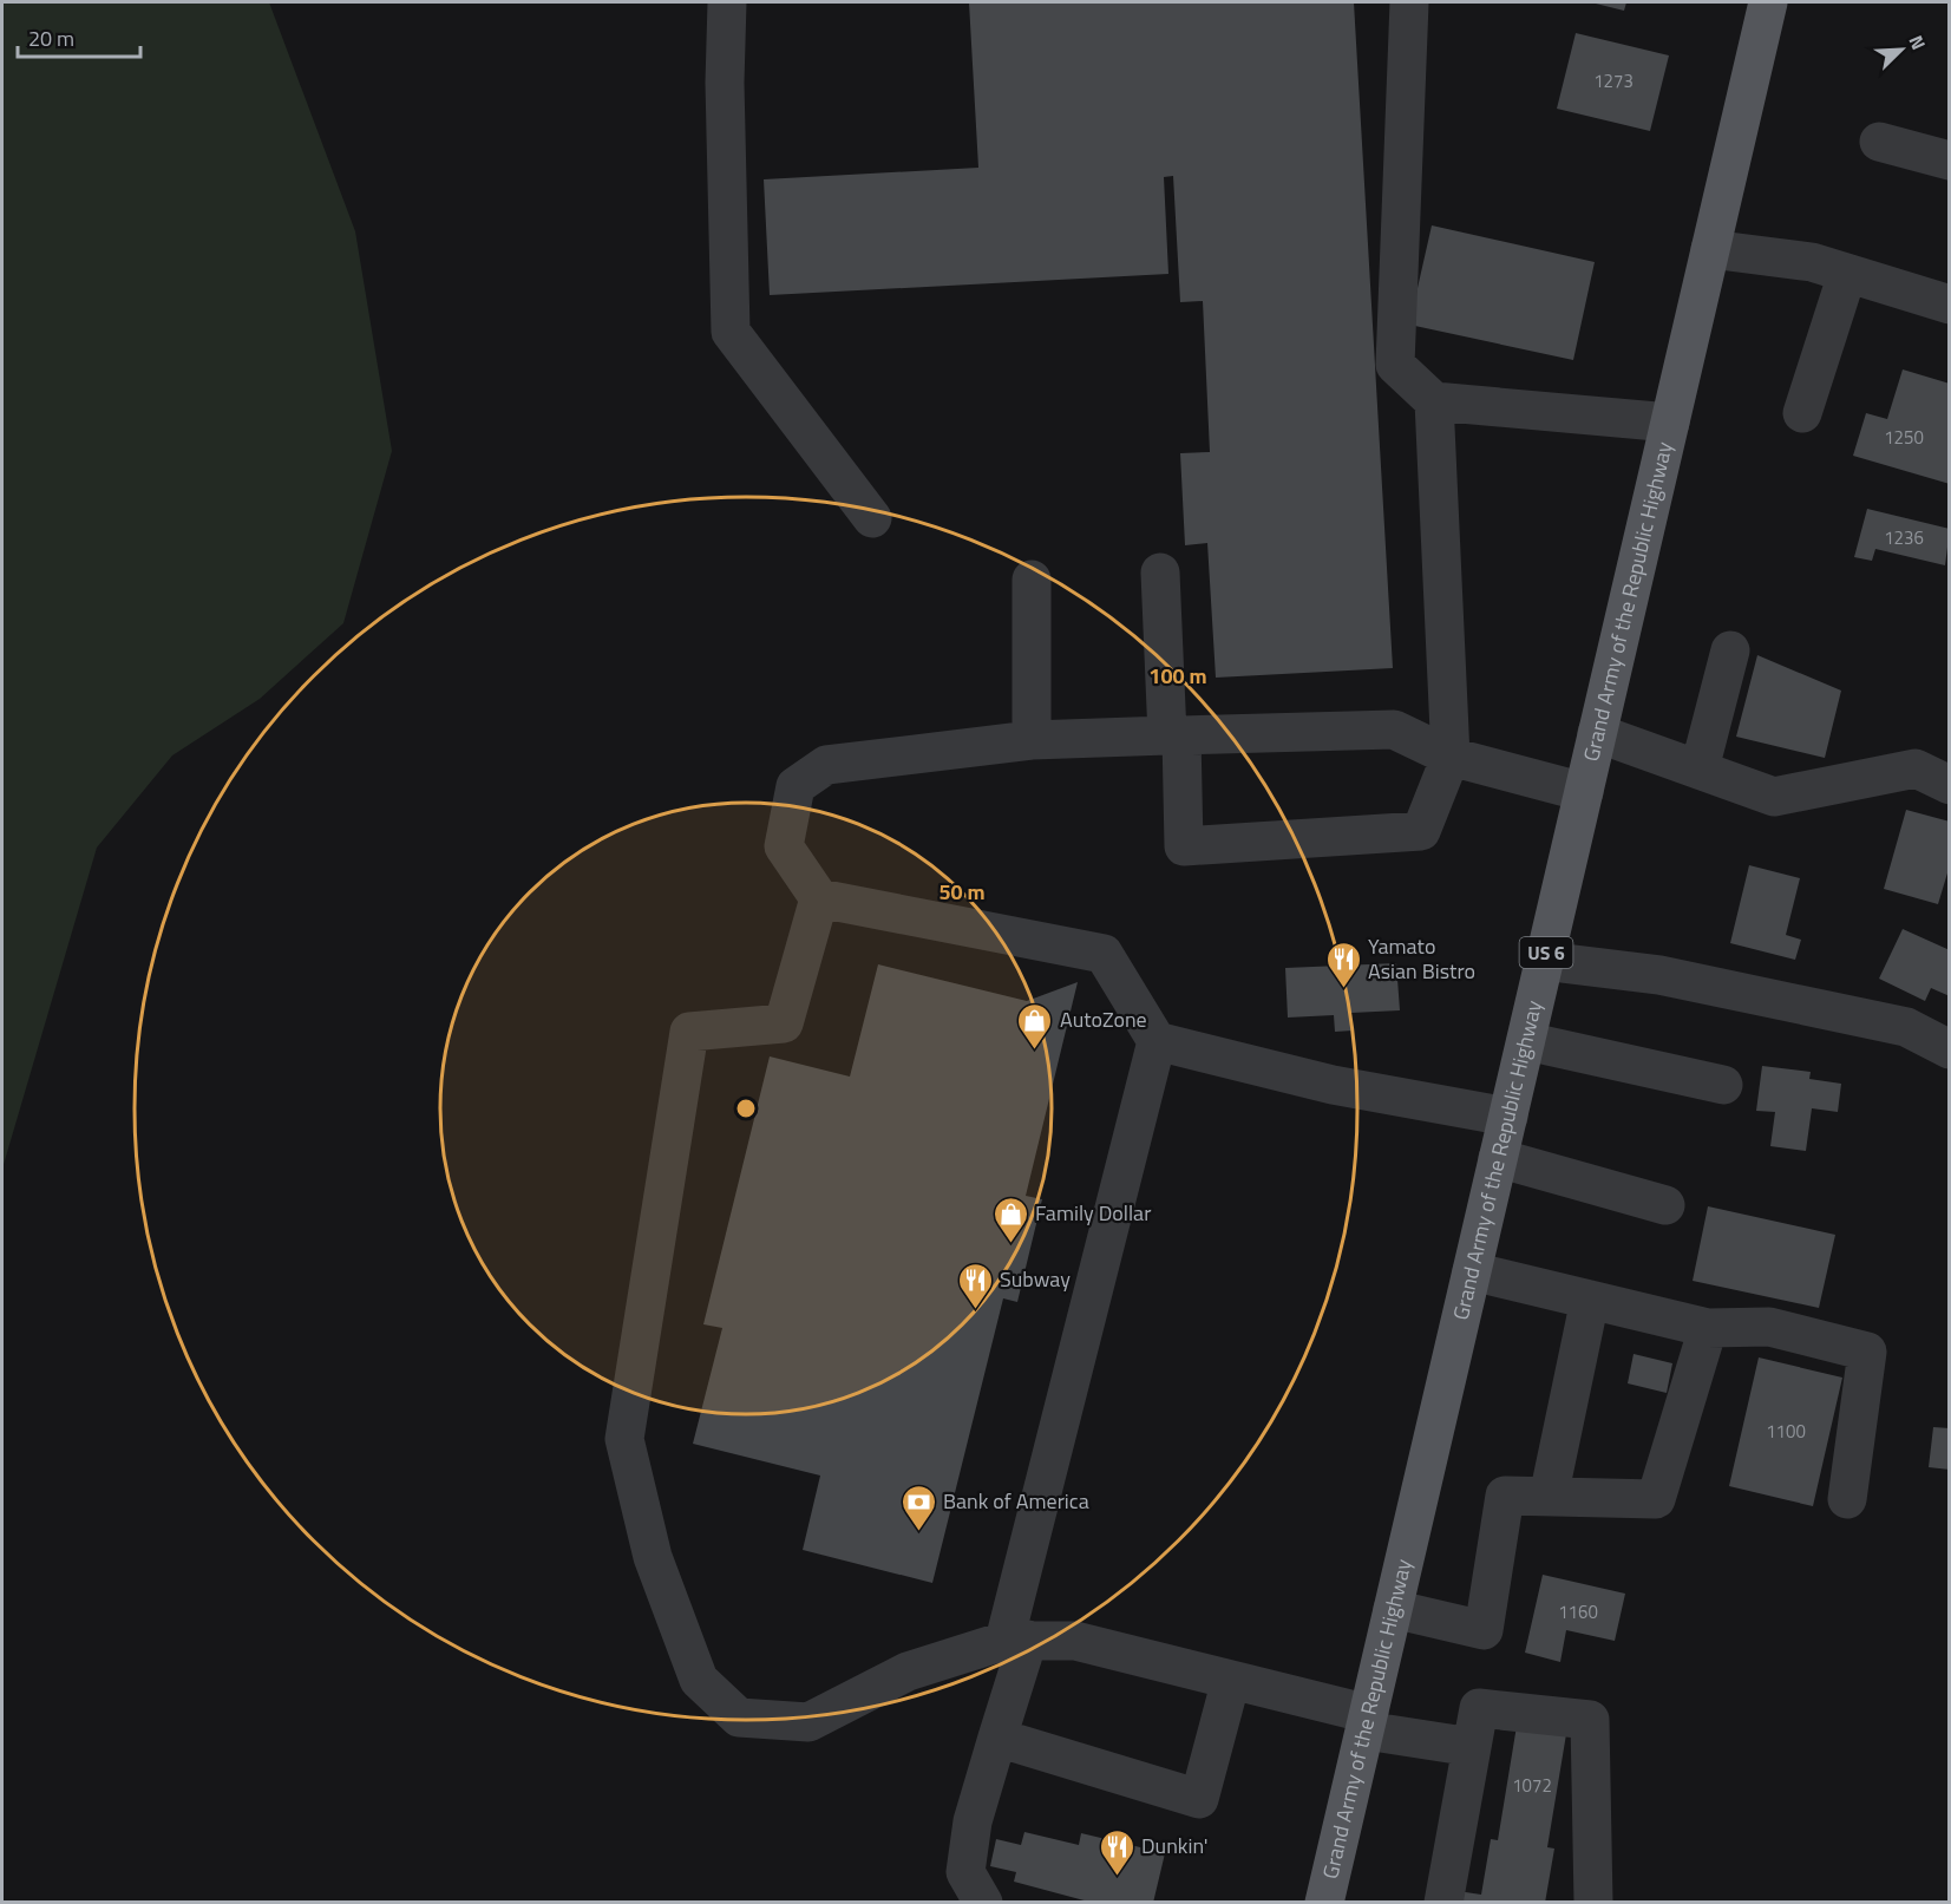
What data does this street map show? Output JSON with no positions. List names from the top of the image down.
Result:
{
  "streets": {
    "main road": ["Grand Army of the Republic Highway", "US 6"]
  },
  "places": {
    "restaurant": ["Yamato Asian Bistro", "Subway", "Dunkin'"],
    "shop": ["AutoZone", "Family Dollar"],
    "bank": ["Bank of America"]
  },
  "house_numbers": [
    "1273",
    "1250",
    "1236",
    "1100",
    "1160",
    "1072"
  ],
  "scale_bar": "20 m",
  "north": "top right",
  "rings": ["100 m", "50 m"]
}
